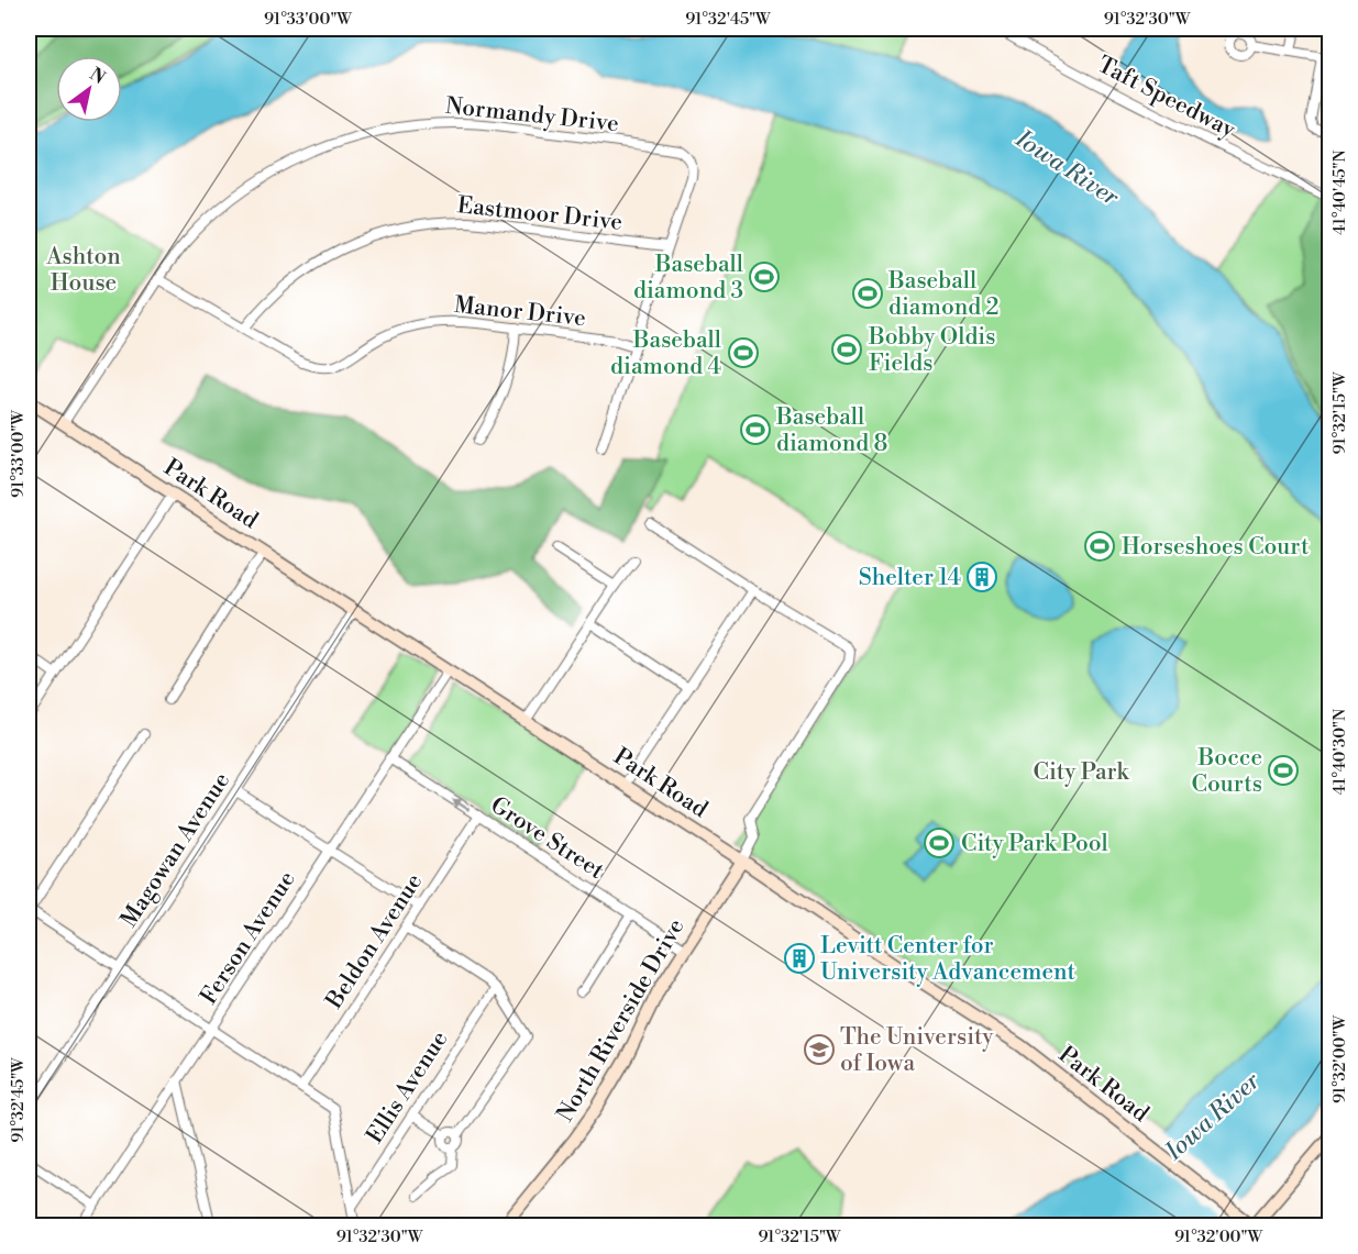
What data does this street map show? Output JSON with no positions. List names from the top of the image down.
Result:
{
  "streets": {
    "street": [
      "Taft Speedway",
      "Normandy Drive",
      "Eastmoor Drive",
      "Manor Drive",
      "Park Road",
      "Grove Street",
      "Magowan Avenue",
      "Ferson Avenue",
      "Beldon Avenue",
      "North Riverside Drive",
      "Ellis Avenue"
    ]
  },
  "crossings": [
    ["Normandy Drive", "Eastmoor Drive"],
    ["Normandy Drive", "Manor Drive"],
    ["Normandy Drive", "Park Road"],
    ["Eastmoor Drive", "Manor Drive"],
    ["Park Road", "Magowan Avenue"],
    ["Park Road", "Ferson Avenue"],
    ["Park Road", "North Riverside Drive"],
    ["Grove Street", "Ferson Avenue"],
    ["Grove Street", "Beldon Avenue"],
    ["Grove Street", "North Riverside Drive"]
  ],
  "water": ["Iowa River"],
  "parks": ["Ashton House", "City Park"],
  "places": {
    "sports": [
      "Baseball diamond 3",
      "Baseball diamond 2",
      "Bobby Oldis Fields",
      "Baseball diamond 4",
      "Baseball diamond 8",
      "Horseshoes Court",
      "Bocce Courts",
      "City Park Pool"
    ],
    "building": ["Shelter 14", "Levitt Center for University Advancement"],
    "school or university": ["The University of Iowa"]
  },
  "north": "top right",
  "coordinates": [
    "91°33'00\"W",
    "91°32'45\"W",
    "91°32'30\"W",
    "41°40'45\"N",
    "91°32'15\"W",
    "41°40'30\"N",
    "91°32'00\"W"
  ]
}
